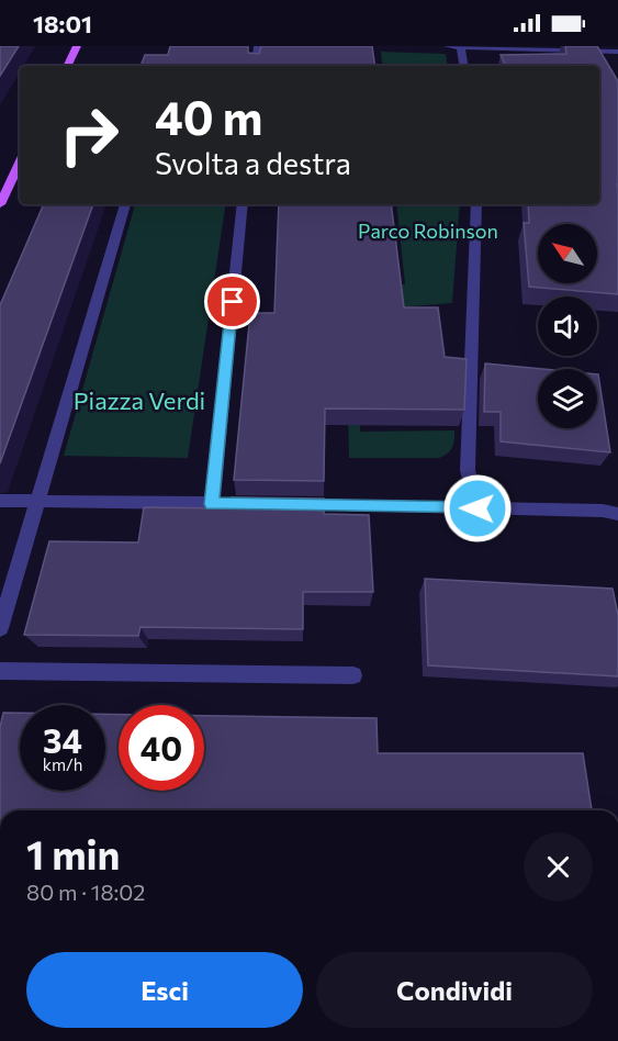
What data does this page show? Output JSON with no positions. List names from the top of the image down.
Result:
{
  "parks": ["Parco Robinson", "Piazza Verdi"],
  "north": "top left",
  "page": {
    "status": "18:01",
    "turn": ["40 m", "Svolta a destra"],
    "speed": "34 km/h",
    "limit": "40",
    "heading": ["1 min", "80 m · 18:02"],
    "buttons": ["Esci", "Condividi"]
  }
}
